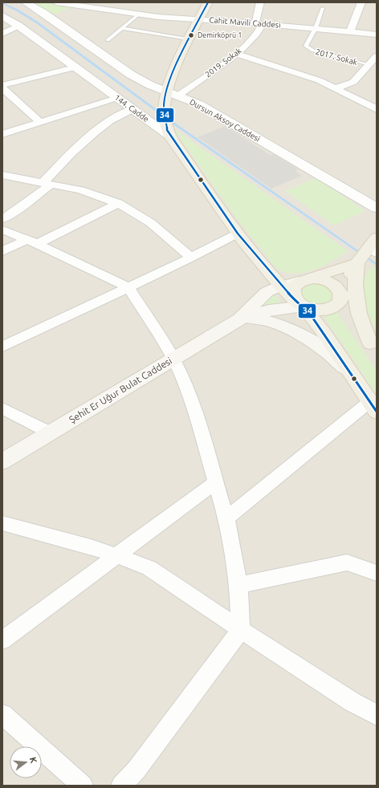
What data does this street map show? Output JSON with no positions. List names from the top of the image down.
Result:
{
  "streets": {
    "main road": ["144. Cadde", "Şehit Er Uğur Bulat Caddesi"],
    "street": ["Cahit Mavili Caddesi", "2019. Sokak", "Dursun Aksoy Caddesi"],
    "lane": ["2017. Sokak"]
  },
  "crossings": [
    ["Cahit Mavili Caddesi", "2017. Sokak"],
    ["Cahit Mavili Caddesi", "2019. Sokak"],
    ["2019. Sokak", "Dursun Aksoy Caddesi"],
    ["144. Cadde", "Şehit Er Uğur Bulat Caddesi"]
  ],
  "places": ["Demirköprü 1"],
  "lines": ["transit line 34"],
  "north": "right"
}
